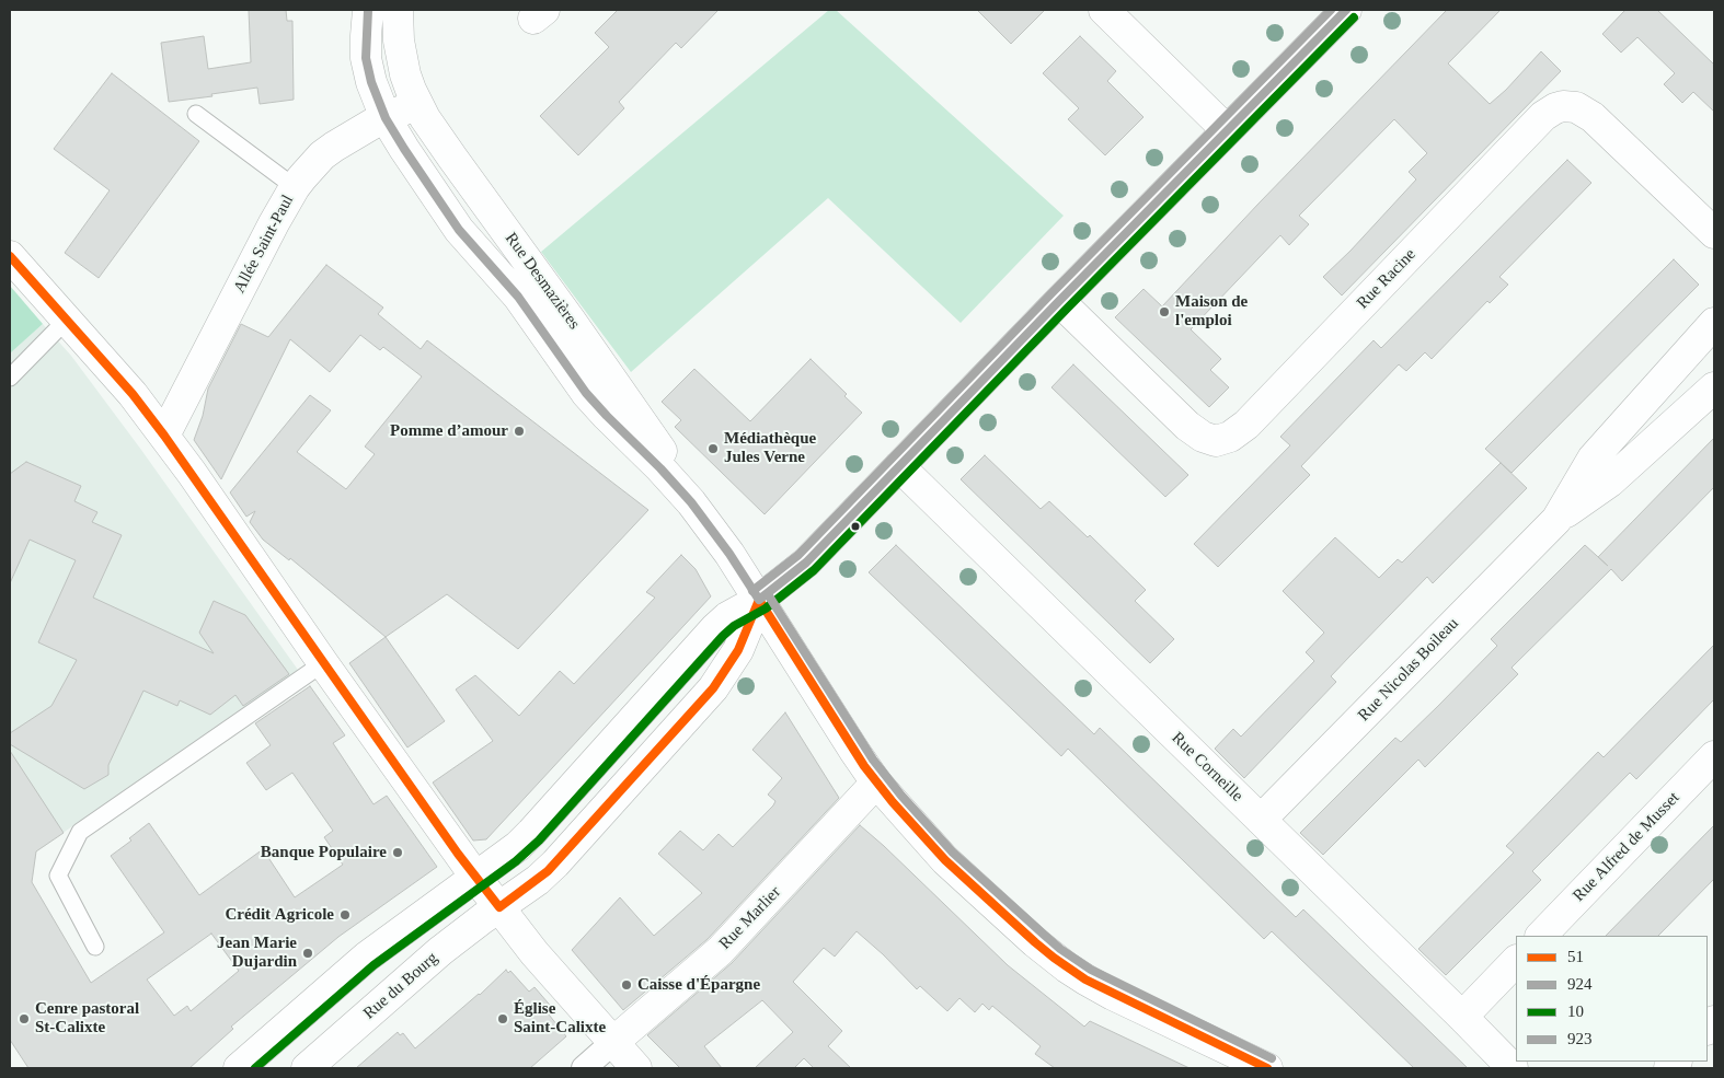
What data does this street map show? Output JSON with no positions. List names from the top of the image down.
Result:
{
  "streets": {
    "street": [
      "Allée Saint-Paul",
      "Rue Racine",
      "Rue Desmazières",
      "Rue Nicolas Boileau",
      "Rue Corneille",
      "Rue Alfred de Musset",
      "Rue Marlier",
      "Rue du Bourg"
    ]
  },
  "crossings": [
    ["Allée Saint-Paul", "Rue Desmazières"],
    ["Rue Desmazières", "Rue Marlier"],
    ["Rue Desmazières", "Rue du Bourg"],
    ["Rue Nicolas Boileau", "Rue Corneille"]
  ],
  "places": [
    "Maison de l'emploi",
    "Pomme d’amour",
    "Médiathèque Jules Verne",
    "Banque Populaire",
    "Crédit Agricole",
    "Jean Marie Dujardin",
    "Caisse d'Épargne",
    "Cenre pastoral St-Calixte",
    "Église Saint-Calixte"
  ],
  "lines": [
    "transit line 924",
    "transit line 923",
    "transit line 10",
    "transit line 51"
  ],
  "legend": [
    "51",
    "924",
    "10",
    "923"
  ]
}
